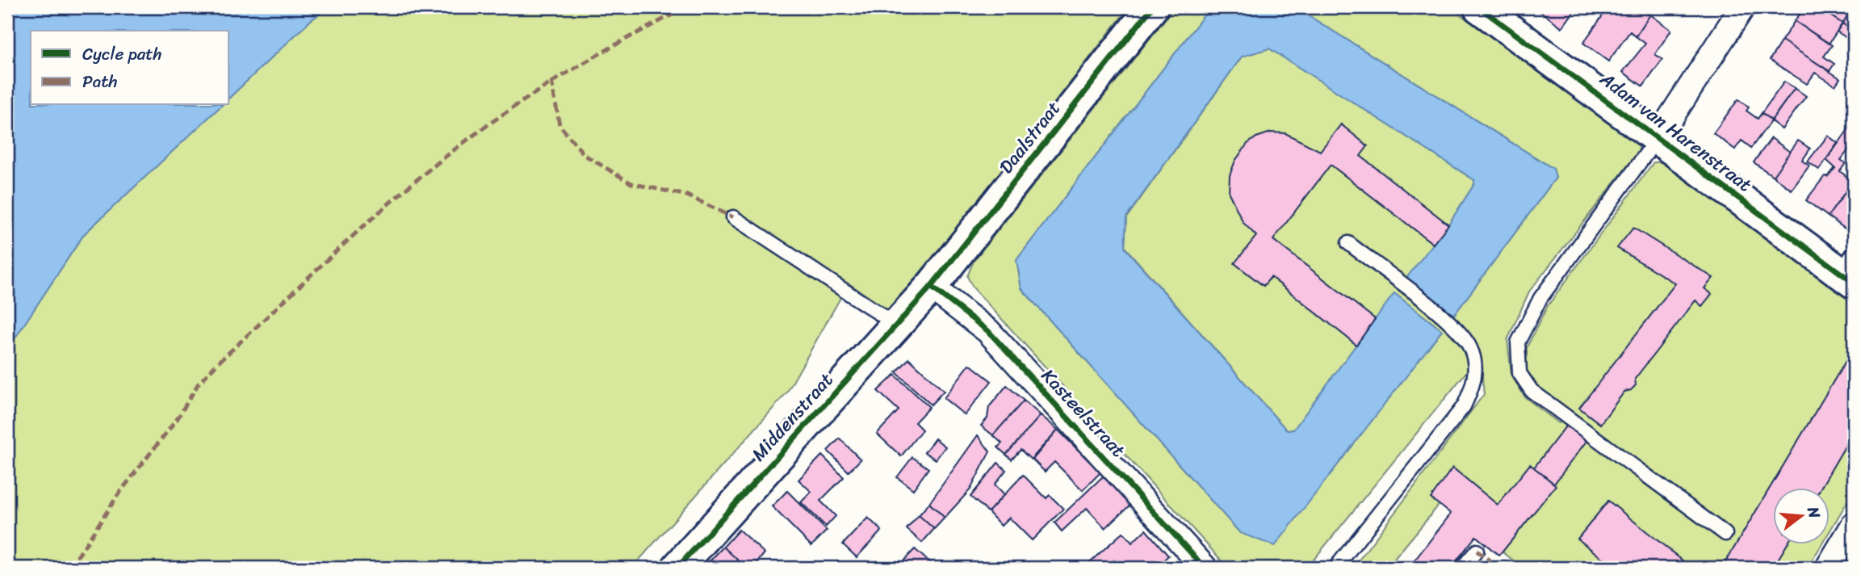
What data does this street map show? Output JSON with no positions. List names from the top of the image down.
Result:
{
  "streets": {
    "street": [
      "Adam van Harenstraat",
      "Daalstraat",
      "Kasteelstraat",
      "Middenstraat"
    ]
  },
  "crossings": [
    ["Daalstraat", "Kasteelstraat"],
    ["Daalstraat", "Middenstraat"],
    ["Kasteelstraat", "Middenstraat"]
  ],
  "legend": ["Cycle path", "Path"],
  "north": "right"
}
